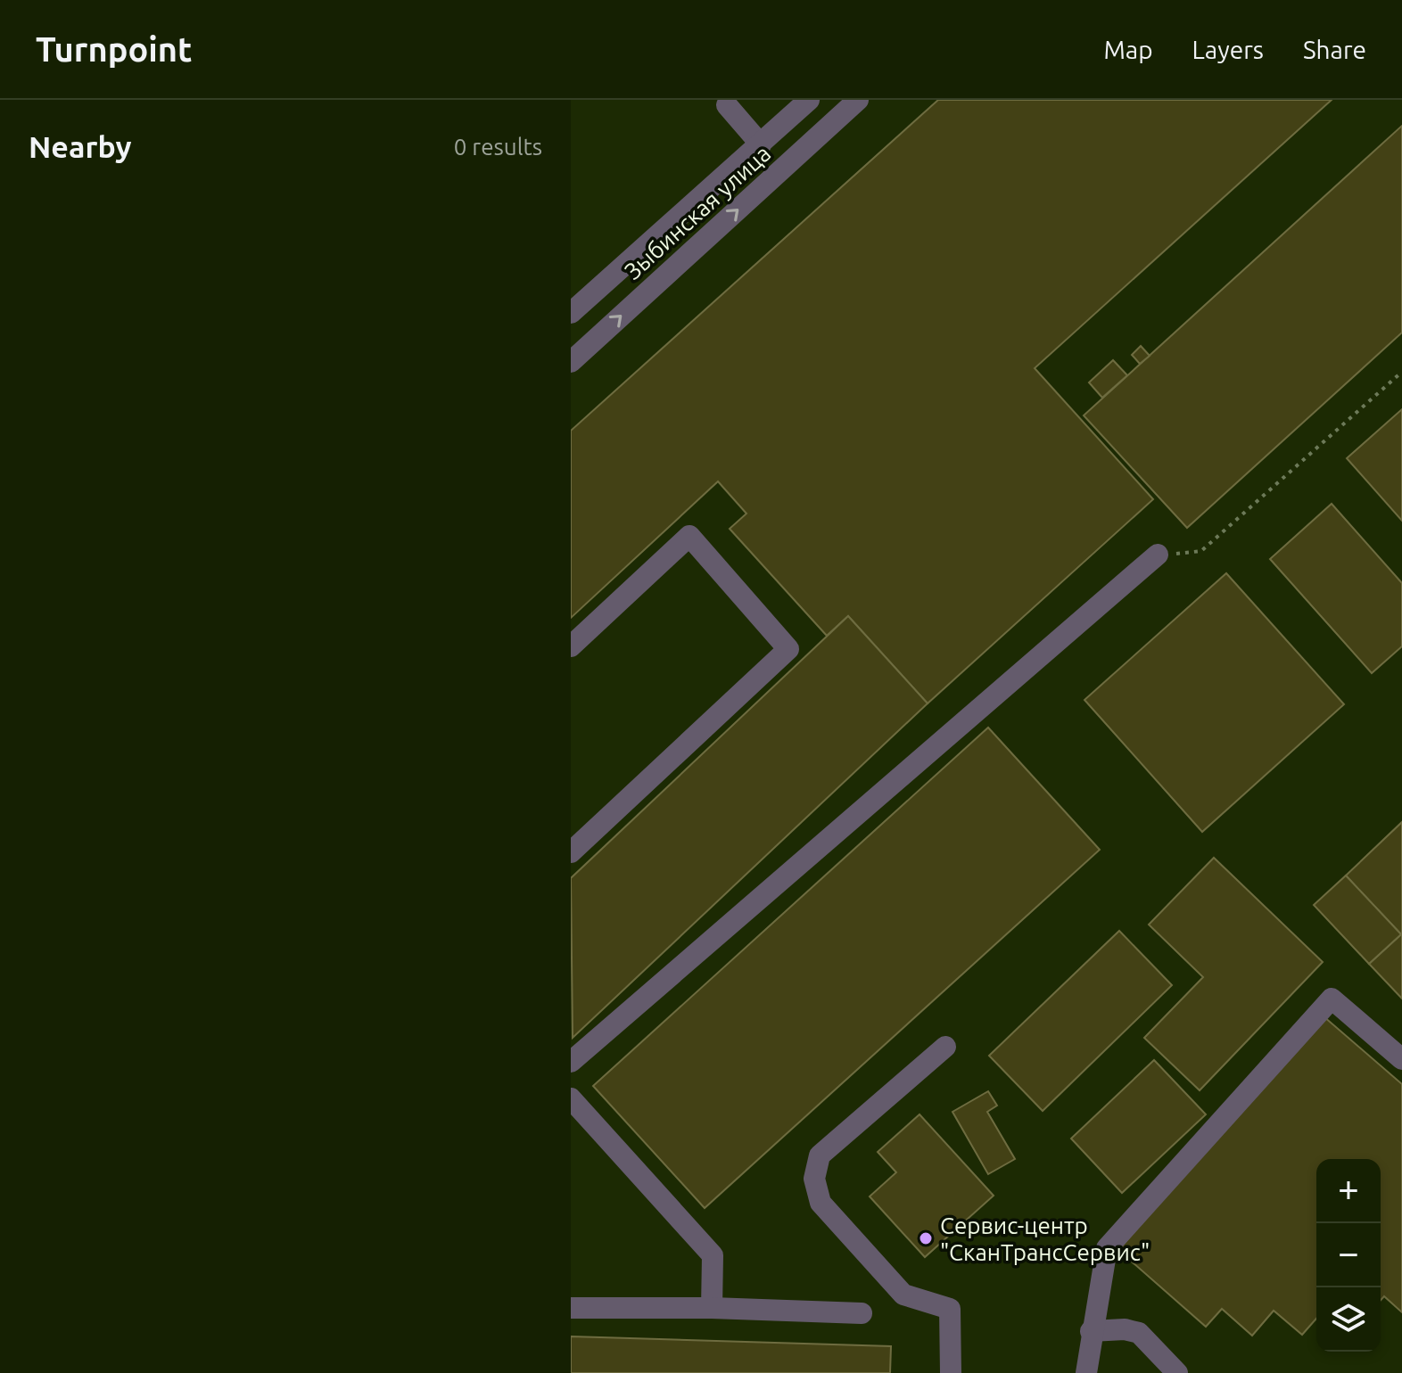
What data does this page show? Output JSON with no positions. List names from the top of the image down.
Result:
{
  "streets": {
    "street": ["Зыбинская улица"]
  },
  "places": ["Сервис-центр \"СканТрансСервис\""],
  "page": {
    "header": "Turnpoint",
    "nav": ["Map", "Layers", "Share"],
    "heading": ["Nearby", "0 results"],
    "map_buttons": ["+", "−"]
  }
}
